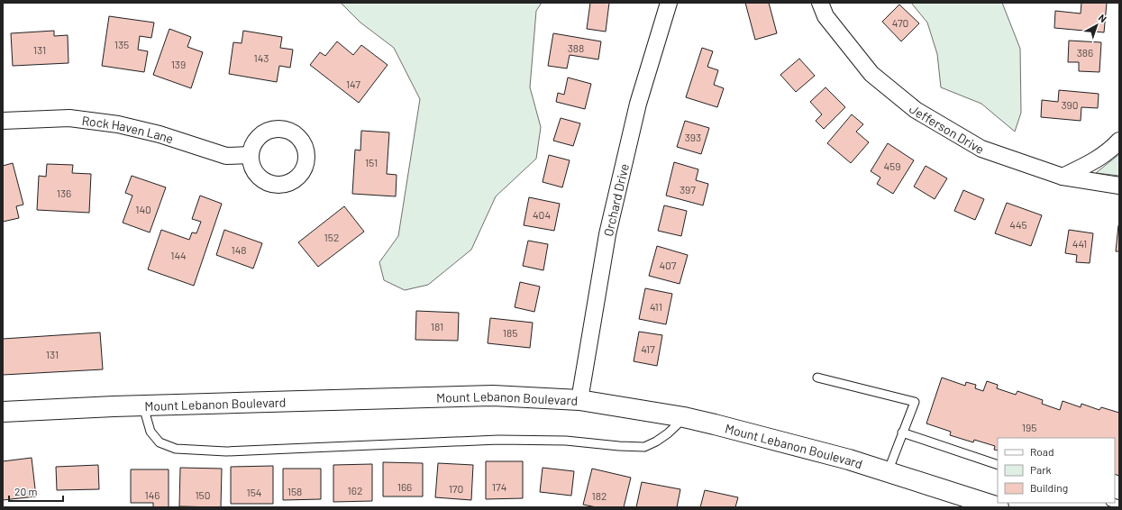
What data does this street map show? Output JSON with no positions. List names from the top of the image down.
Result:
{
  "streets": {
    "street": [
      "Jefferson Drive",
      "Rock Haven Lane",
      "Orchard Drive",
      "Mount Lebanon Boulevard"
    ]
  },
  "crossings": [
    ["Orchard Drive", "Mount Lebanon Boulevard"]
  ],
  "house_numbers": [
    "470",
    "135",
    "388",
    "131",
    "386",
    "143",
    "139",
    "147",
    "390",
    "393",
    "151",
    "459",
    "397",
    "136",
    "140",
    "404",
    "445",
    "152",
    "441",
    "148",
    "144",
    "407",
    "411",
    "181",
    "185",
    "417",
    "131",
    "195",
    "166",
    "174",
    "170",
    "162",
    "158",
    "154",
    "146",
    "150",
    "182"
  ],
  "legend": ["Road", "Park", "Building"],
  "scale_bar": "20 m",
  "north": "top right"
}
